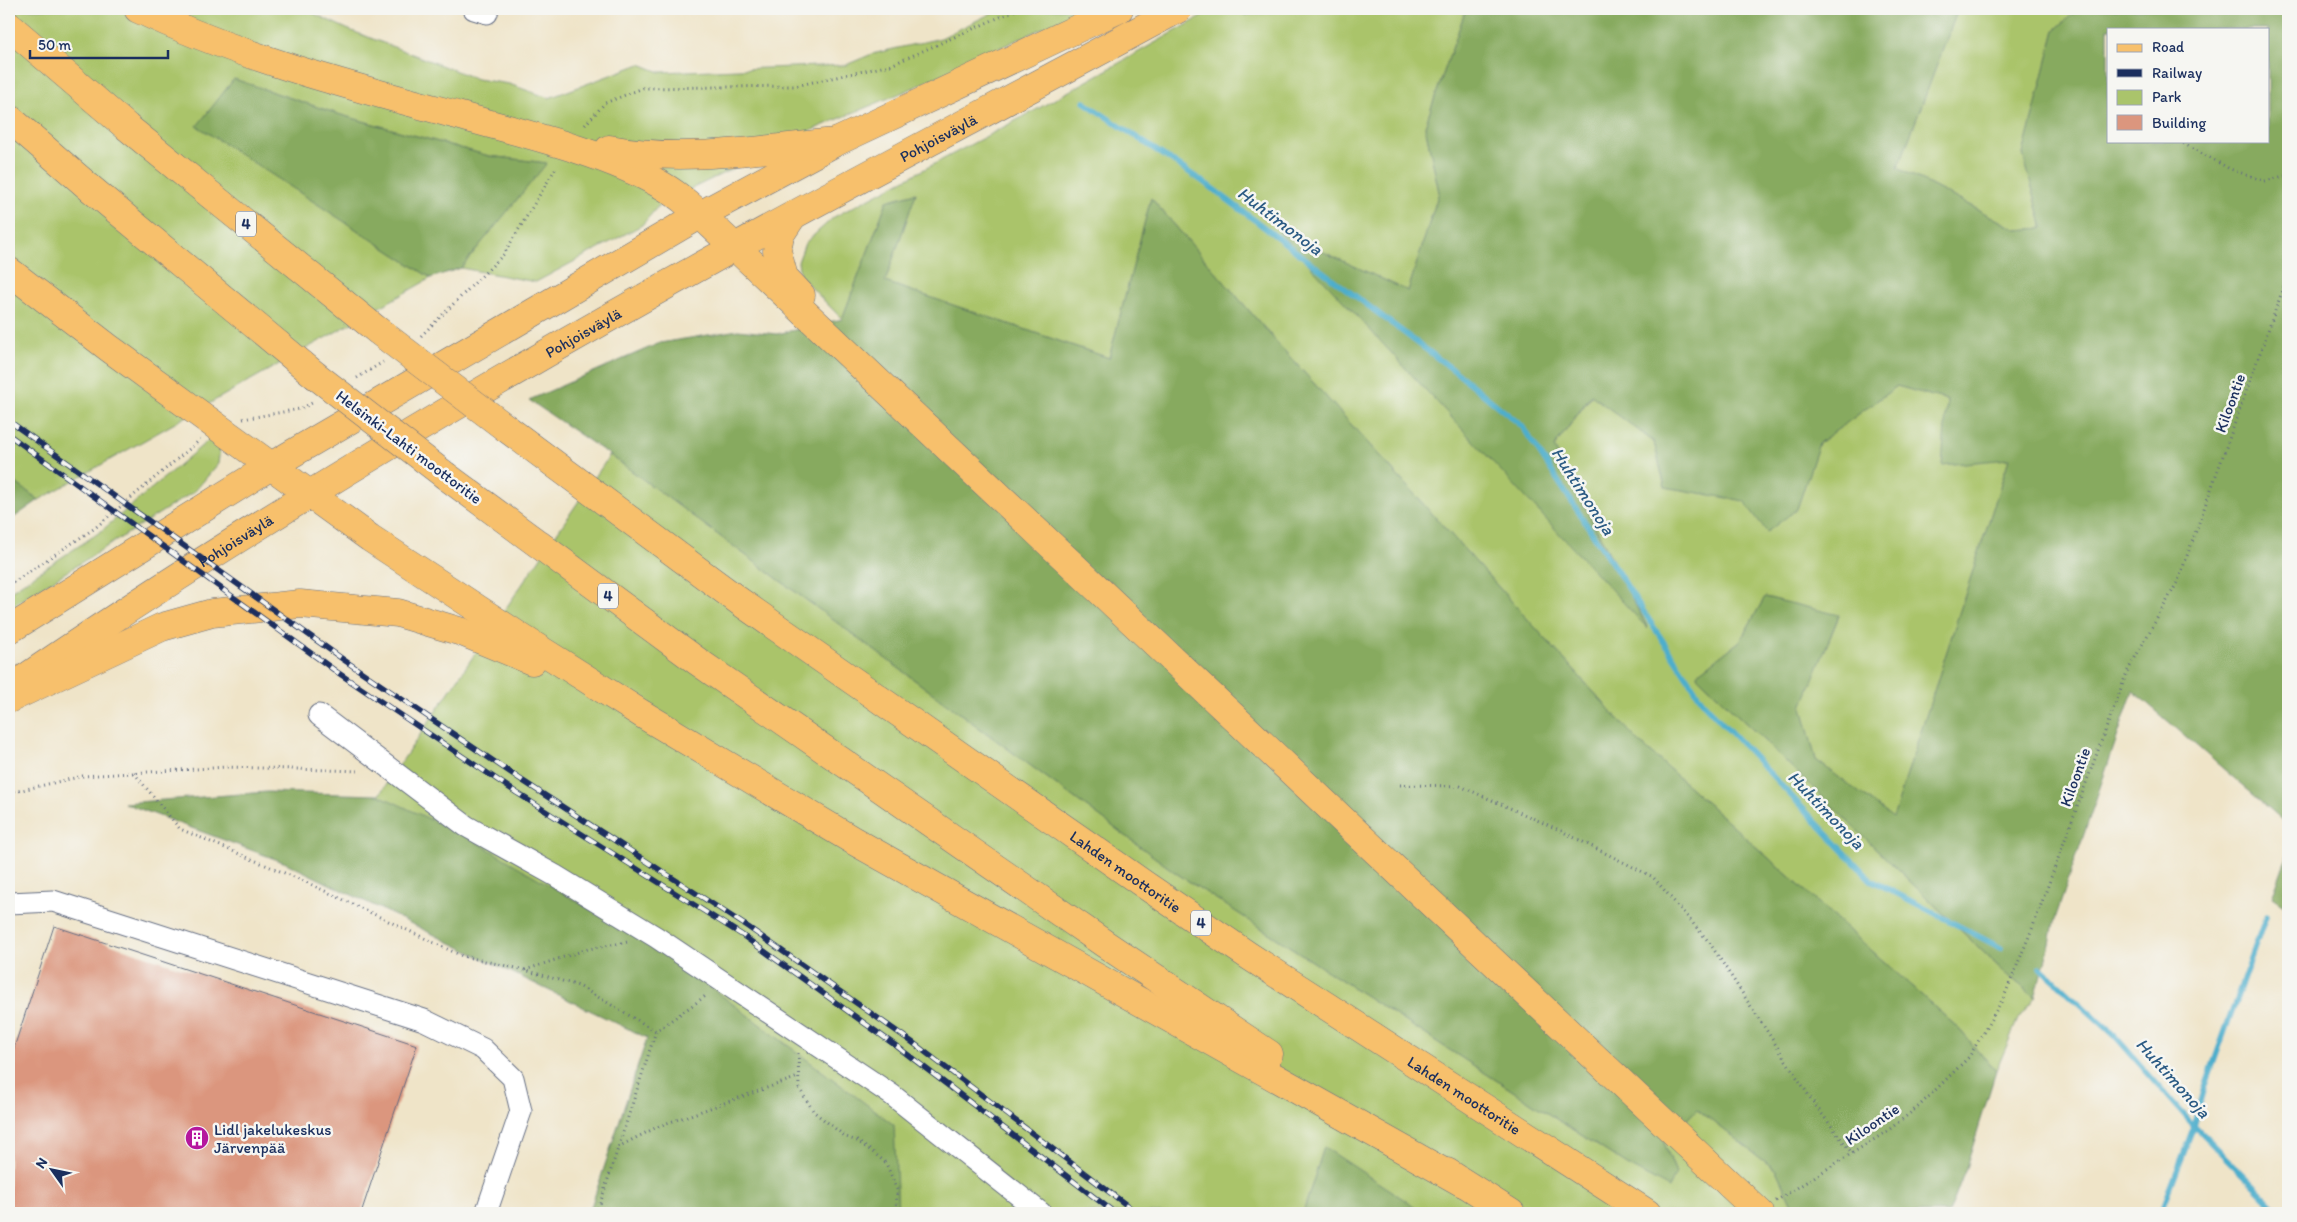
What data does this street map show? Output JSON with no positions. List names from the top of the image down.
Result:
{
  "streets": {
    "main road": [
      "Pohjoisväylä",
      "4",
      "Helsinki-Lahti moottoritie",
      "Lahden moottoritie"
    ],
    "path": ["Kiloontie"]
  },
  "crossings": [
    ["4", "Helsinki-Lahti moottoritie"]
  ],
  "water": ["Huhtimonoja"],
  "places": {
    "building": ["Lidl jakelukeskus Järvenpää"]
  },
  "legend": [
    "Road",
    "Railway",
    "Park",
    "Building"
  ],
  "scale_bar": "50 m",
  "north": "top left"
}
